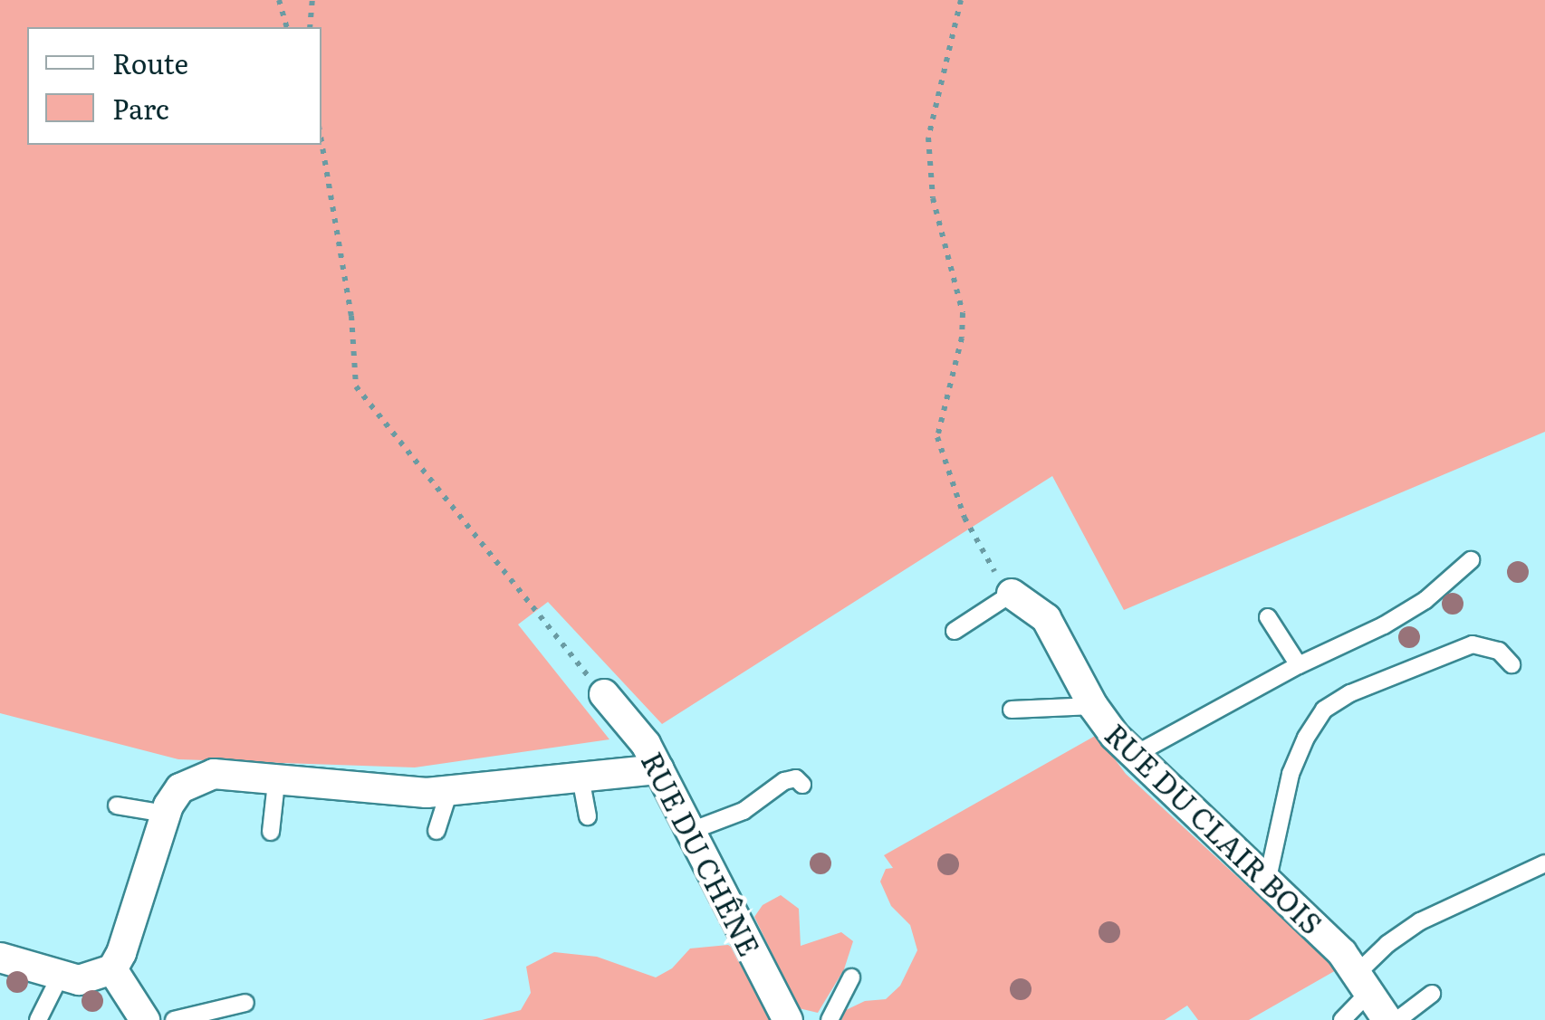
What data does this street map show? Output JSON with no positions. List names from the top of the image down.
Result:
{
  "streets": {
    "street": ["RUE DU CLAIR BOIS", "RUE DU CHÊNE"]
  },
  "legend": ["Route", "Parc"]
}
